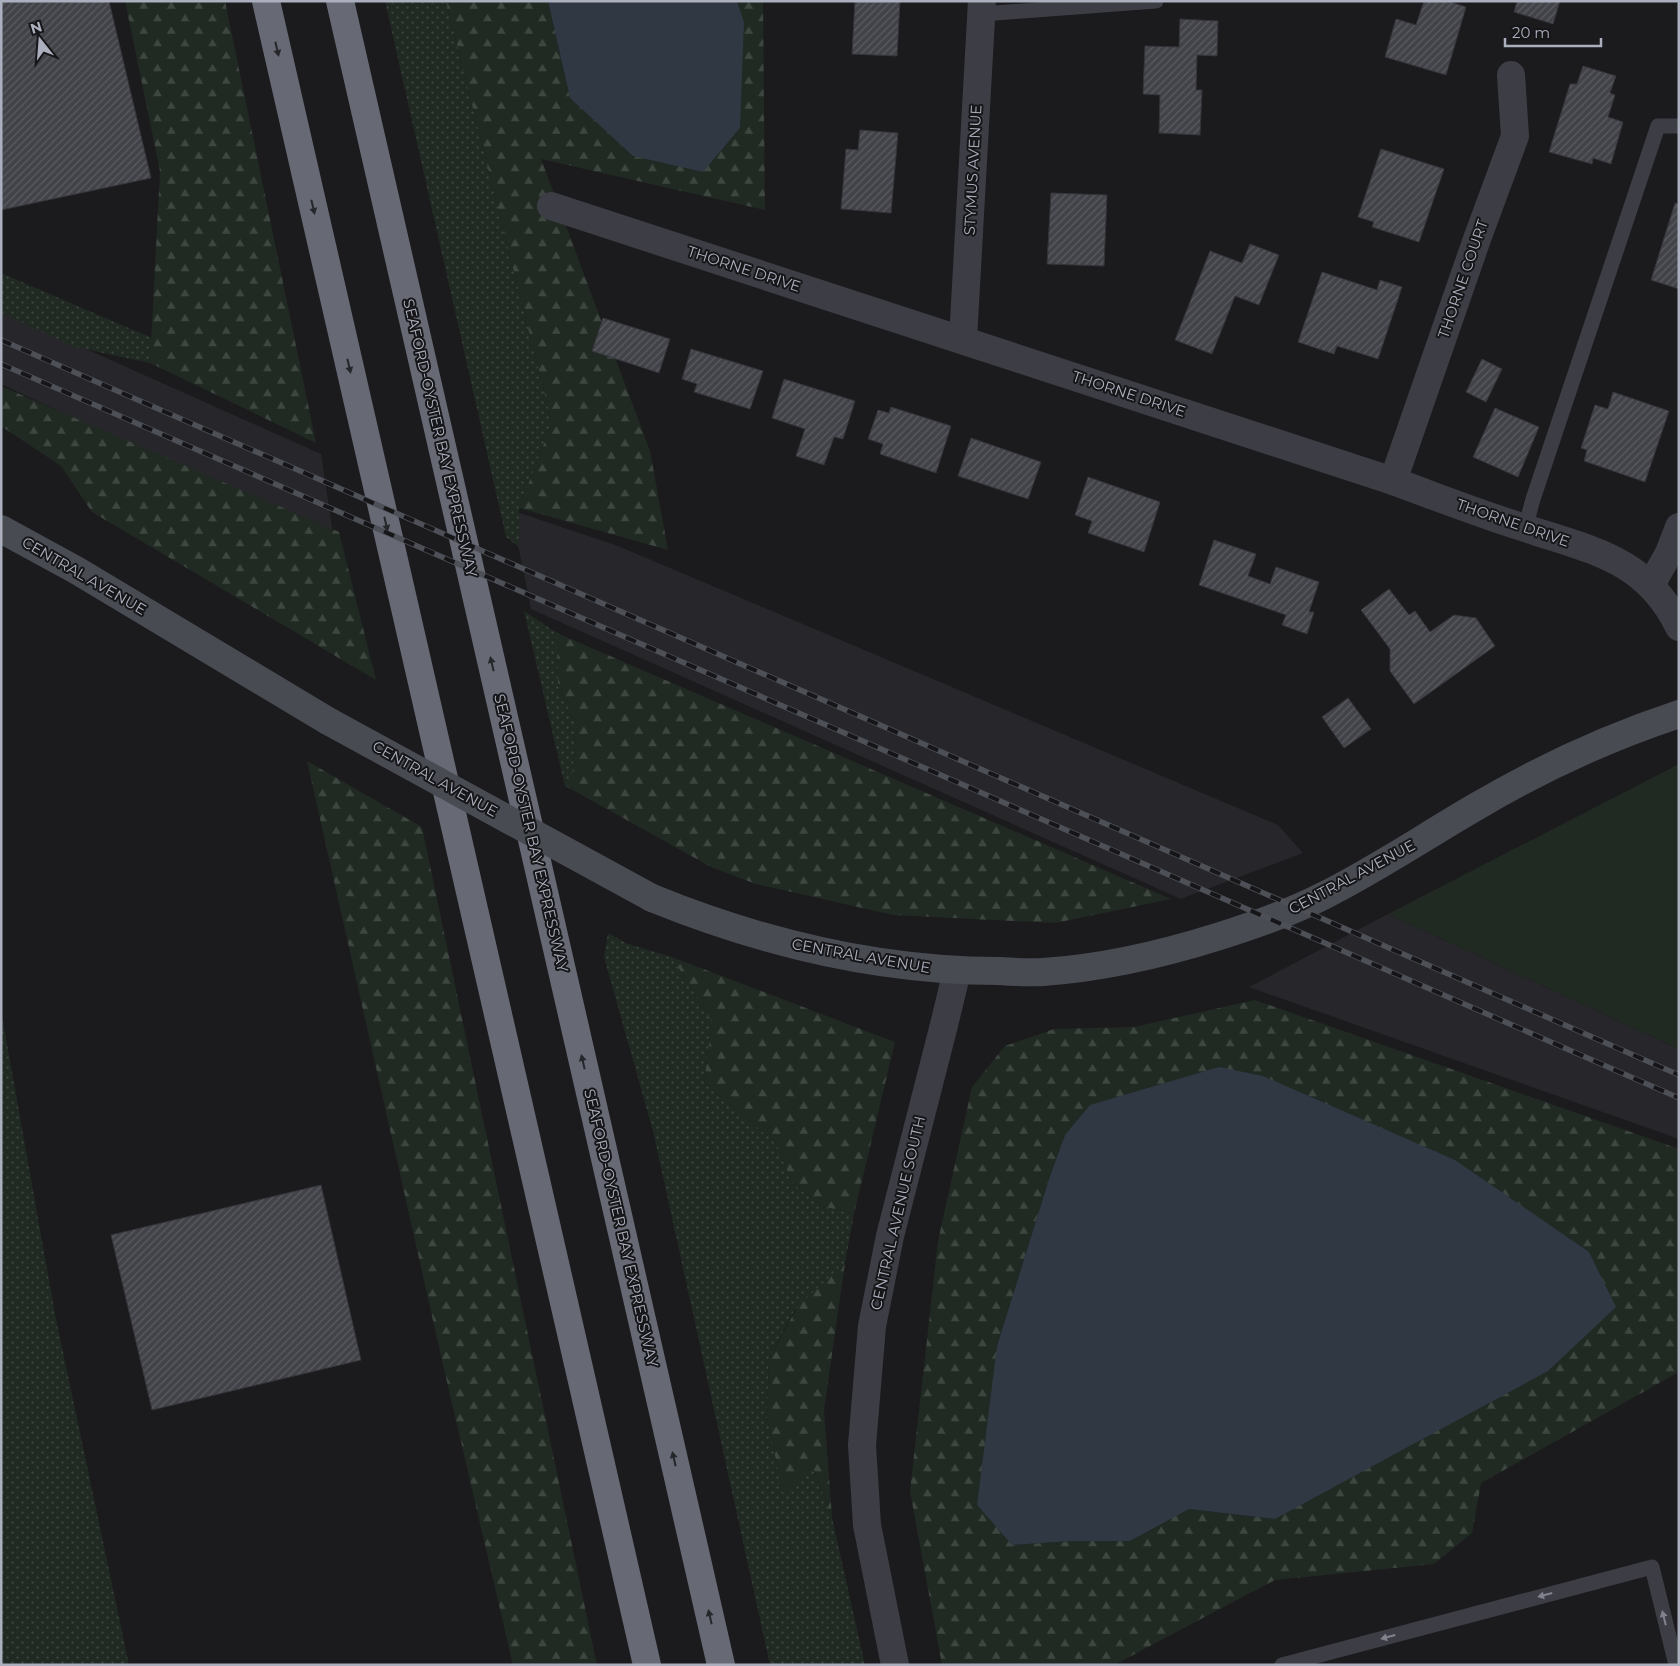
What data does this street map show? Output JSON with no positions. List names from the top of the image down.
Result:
{
  "streets": {
    "highway": ["SEAFORD-OYSTER BAY EXPRESSWAY"],
    "main road": ["CENTRAL AVENUE"],
    "street": [
      "STYMUS AVENUE",
      "THORNE DRIVE",
      "THORNE COURT",
      "CENTRAL AVENUE SOUTH"
    ]
  },
  "crossings": [
    ["STYMUS AVENUE", "THORNE DRIVE"],
    ["THORNE DRIVE", "THORNE COURT"],
    ["CENTRAL AVENUE", "CENTRAL AVENUE SOUTH"]
  ],
  "scale_bar": "20 m",
  "north": "top"
}
